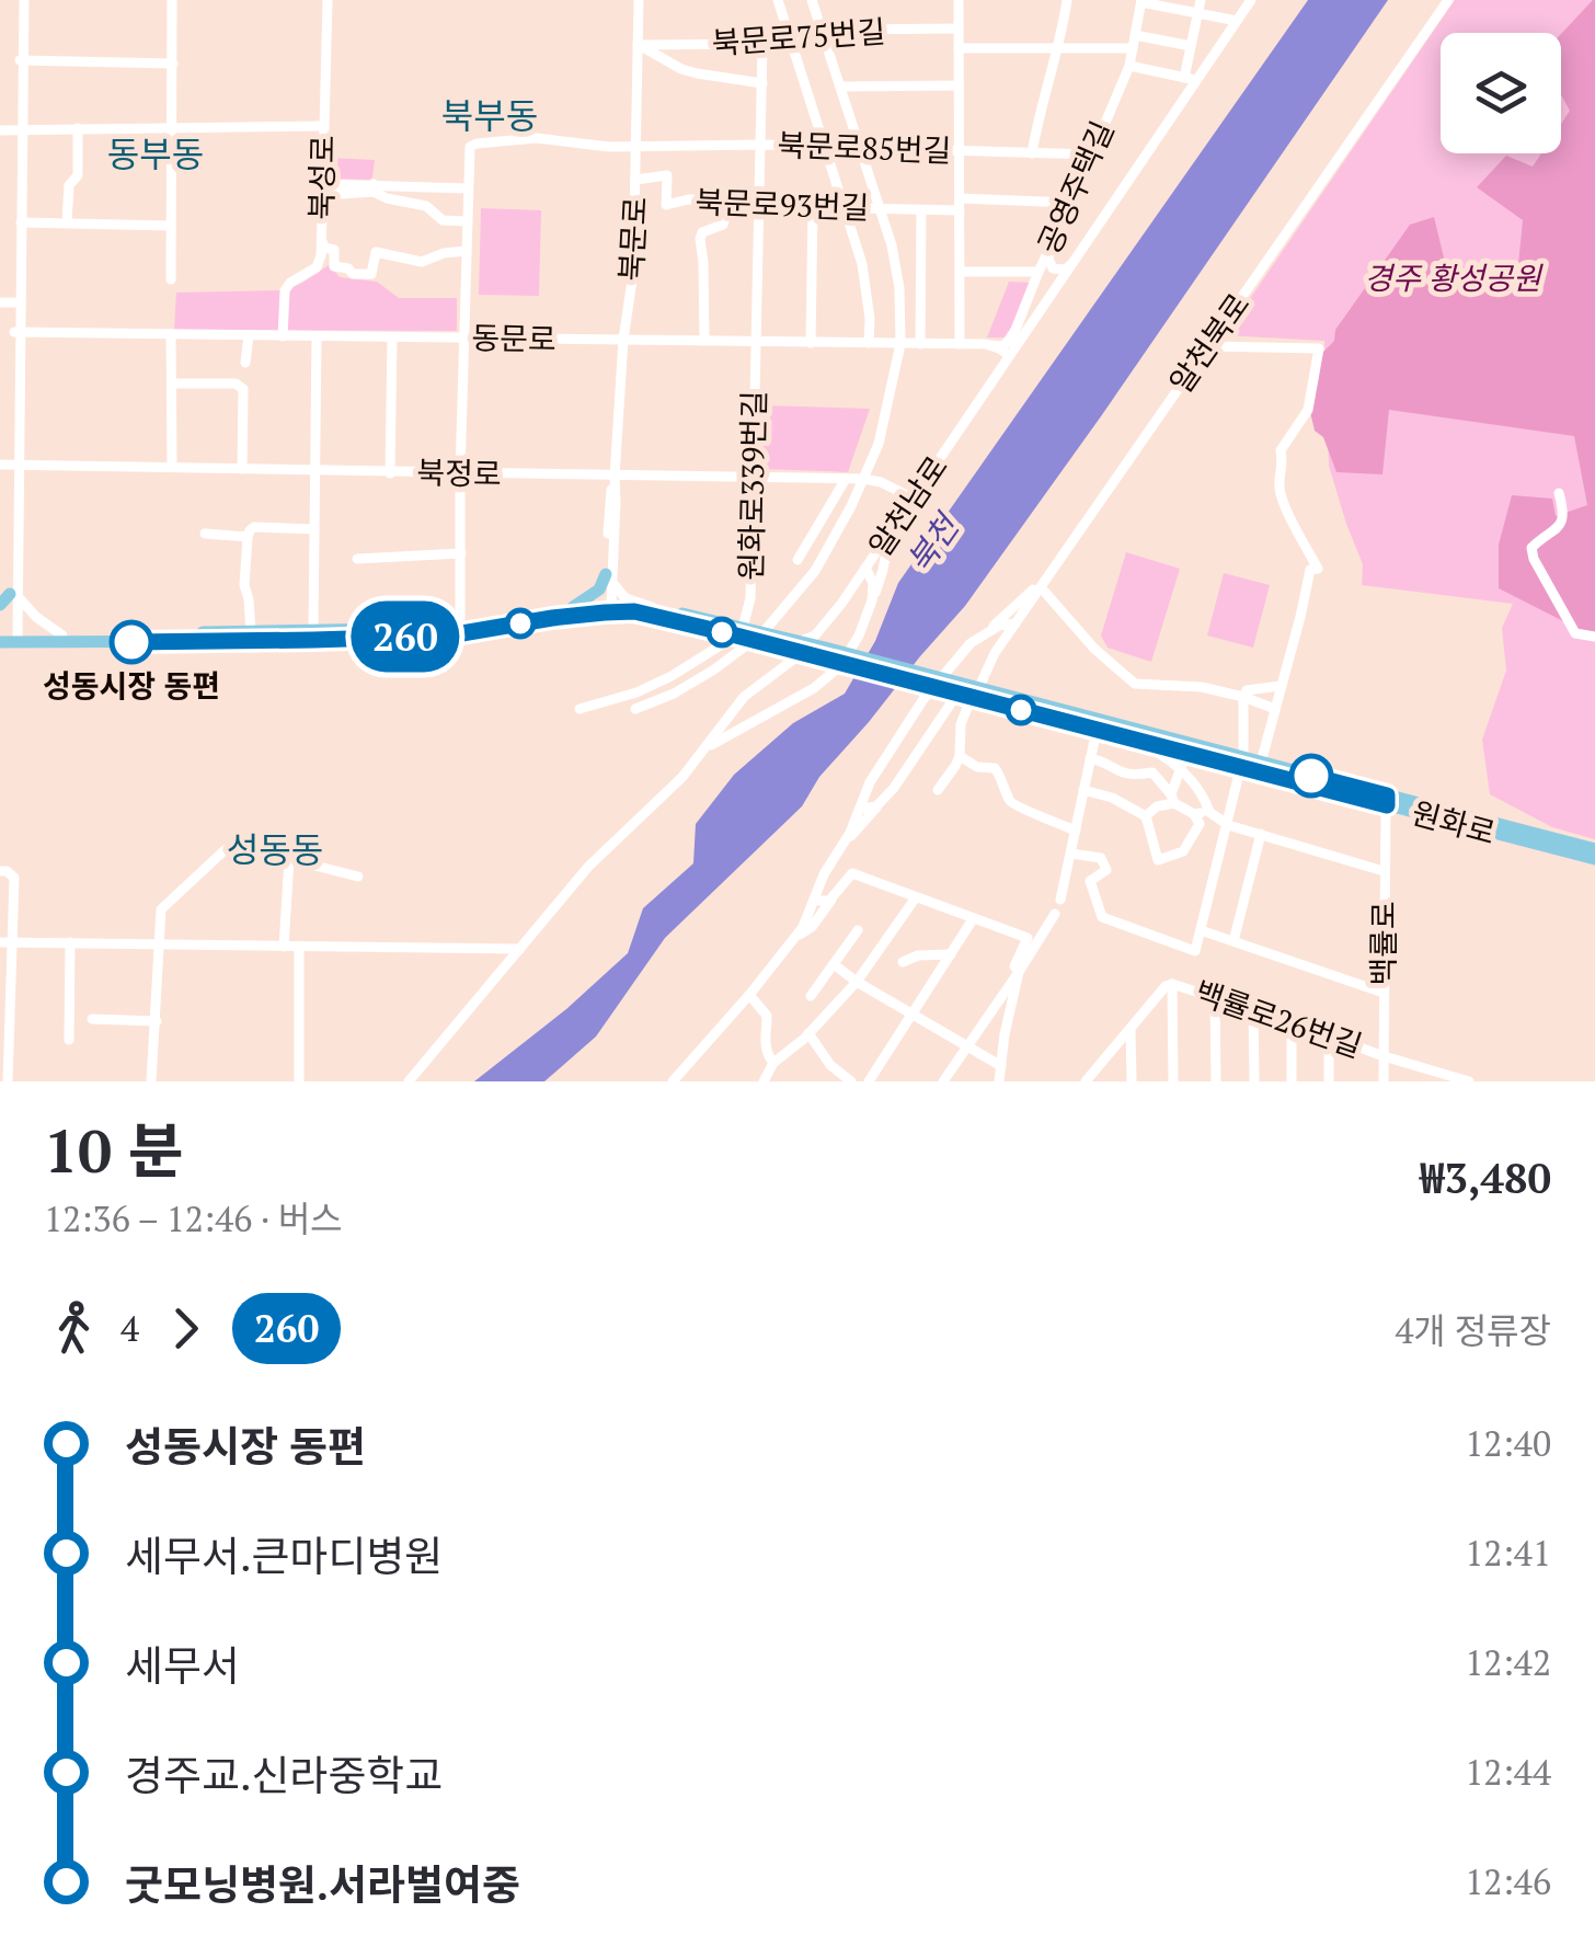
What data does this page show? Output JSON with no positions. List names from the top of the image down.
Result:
{
  "streets": {
    "main road": ["원화로"],
    "street": [
      "북문로75번길",
      "북문로85번길",
      "북성로",
      "공영주택길",
      "북문로93번길",
      "북문로",
      "동문로",
      "알천북로",
      "북정로",
      "원화로339번길",
      "알천남로",
      "백률로",
      "백률로26번길"
    ]
  },
  "crossings": [
    ["북문로75번길", "북문로"],
    ["북문로75번길", "원화로339번길"],
    ["북문로85번길", "공영주택길"],
    ["북문로85번길", "북문로"],
    ["북문로85번길", "원화로339번길"],
    ["북성로", "동문로"],
    ["공영주택길", "북문로93번길"],
    ["공영주택길", "알천남로"],
    ["북문로93번길", "북문로"],
    ["북문로93번길", "원화로339번길"],
    ["북문로", "동문로"],
    ["북문로", "북정로"],
    ["동문로", "원화로339번길"],
    ["동문로", "알천남로"],
    ["알천북로", "원화로"],
    ["북정로", "원화로339번길"],
    ["북정로", "알천남로"],
    ["원화로", "백률로"],
    ["백률로", "백률로26번길"]
  ],
  "districts": ["북부동", "동부동", "성동동"],
  "water": ["북천"],
  "parks": ["경주 황성공원"],
  "places": ["성동시장 동편"],
  "lines": ["bus line 260"],
  "page": {
    "on_map": "260",
    "heading": ["10 분", "12:36 – 12:46 · 버스", "₩3,480"],
    "legs": ["4", "260", "4개 정류장"],
    "list": [
      {
        "name": "성동시장 동편",
        "value": "12:40"
      },
      {
        "name": "세무서.큰마디병원",
        "value": "12:41"
      },
      {
        "name": "세무서",
        "value": "12:42"
      },
      {
        "name": "경주교.신라중학교",
        "value": "12:44"
      },
      {
        "name": "굿모닝병원.서라벌여중",
        "value": "12:46"
      }
    ]
  }
}
